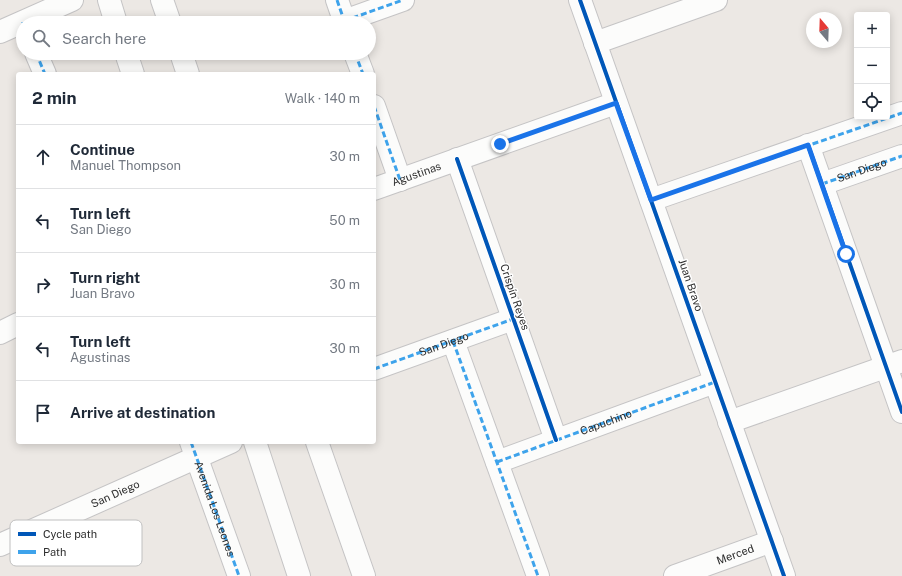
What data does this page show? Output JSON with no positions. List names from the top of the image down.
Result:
{
  "streets": {
    "street": [
      "San Diego",
      "Agustinas",
      "Juan Bravo",
      "Crispín Reyes",
      "Capuchino",
      "Avenida Los Leones",
      "Merced"
    ]
  },
  "crossings": [
    ["San Diego", "Crispín Reyes"],
    ["San Diego", "Avenida Los Leones"],
    ["Agustinas", "Juan Bravo"],
    ["Agustinas", "Crispín Reyes"],
    ["Juan Bravo", "Capuchino"],
    ["Juan Bravo", "Merced"],
    ["Crispín Reyes", "Capuchino"]
  ],
  "legend": ["Cycle path", "Path"],
  "north": "top",
  "page": {
    "map_buttons": ["+", "−"],
    "search": "Search here",
    "heading": ["2 min", "Walk · 140 m"],
    "list": [
      ["Continue", "Manuel Thompson", "30 m"],
      ["Turn left", "San Diego", "50 m"],
      ["Turn right", "Juan Bravo", "30 m"],
      ["Turn left", "Agustinas", "30 m"],
      "Arrive at destination"
    ]
  }
}
